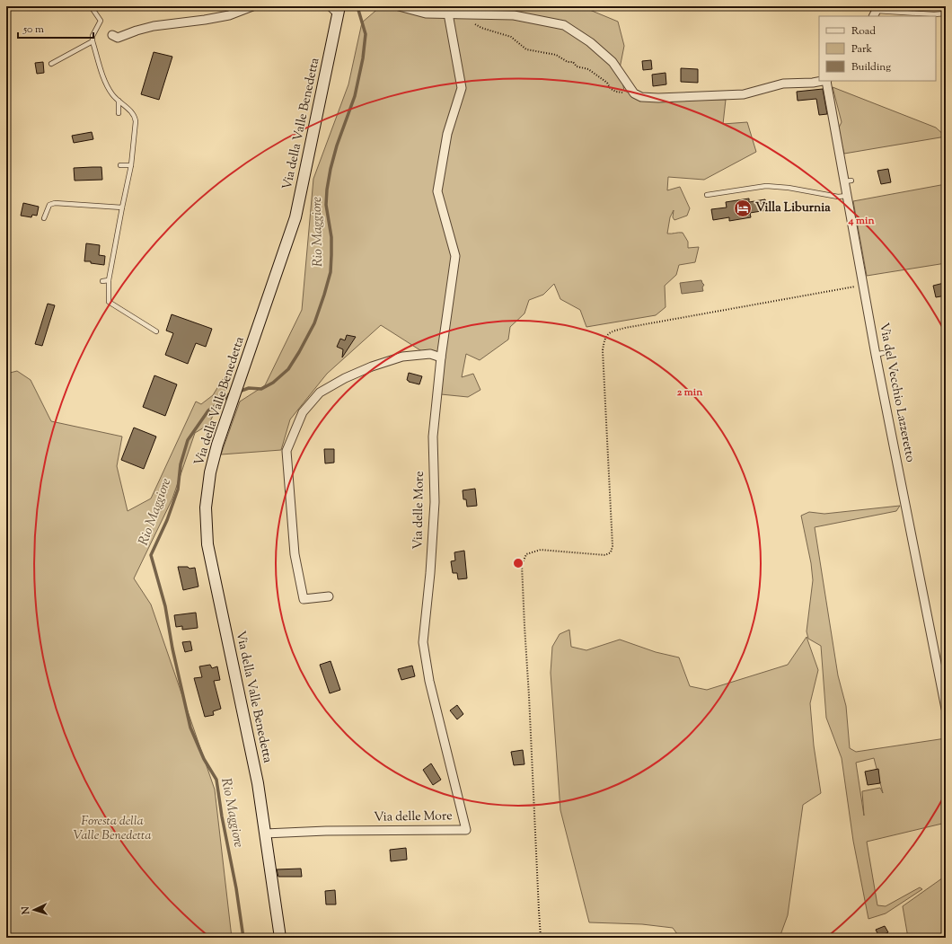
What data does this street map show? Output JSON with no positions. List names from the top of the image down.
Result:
{
  "streets": {
    "main road": ["Via della Valle Benedetta"],
    "street": ["Via del Vecchio Lazzeretto", "Via delle More"]
  },
  "crossings": [
    ["Via della Valle Benedetta", "Via delle More"]
  ],
  "water": ["Rio Maggiore"],
  "parks": ["Foresta della Valle Benedetta"],
  "places": {
    "hotel": ["Villa Liburnia"]
  },
  "legend": ["Road", "Park", "Building"],
  "scale_bar": "50 m",
  "north": "left",
  "rings": ["4 min", "2 min"]
}
